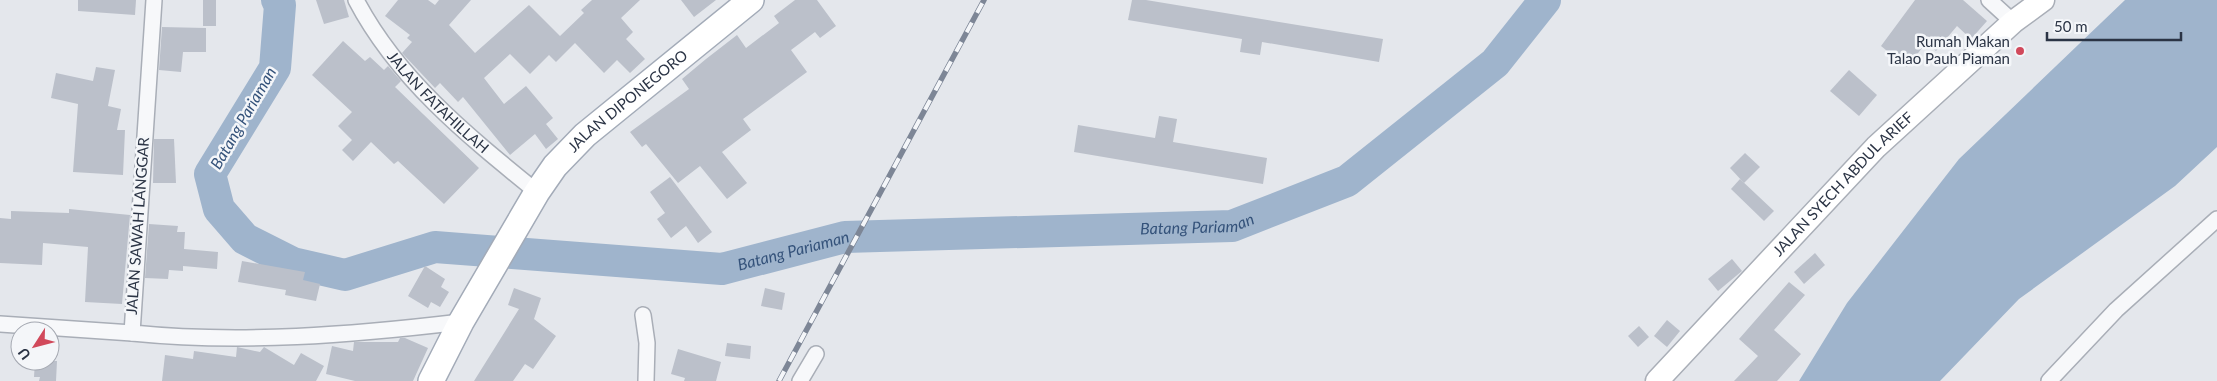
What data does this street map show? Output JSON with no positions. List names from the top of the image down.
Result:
{
  "streets": {
    "main road": ["JALAN DIPONEGORO"],
    "street": ["JALAN FATAHILLAH", "JALAN SYECH ABDUL ARIEF", "JALAN SAWAH LANGGAR"]
  },
  "crossings": [
    ["JALAN FATAHILLAH", "JALAN DIPONEGORO"],
    ["JALAN DIPONEGORO", "JALAN SAWAH LANGGAR"]
  ],
  "water": ["Batang Pariaman"],
  "places": ["Rumah Makan Talao Pauh Piaman"],
  "scale_bar": "50 m",
  "north": "bottom left"
}
